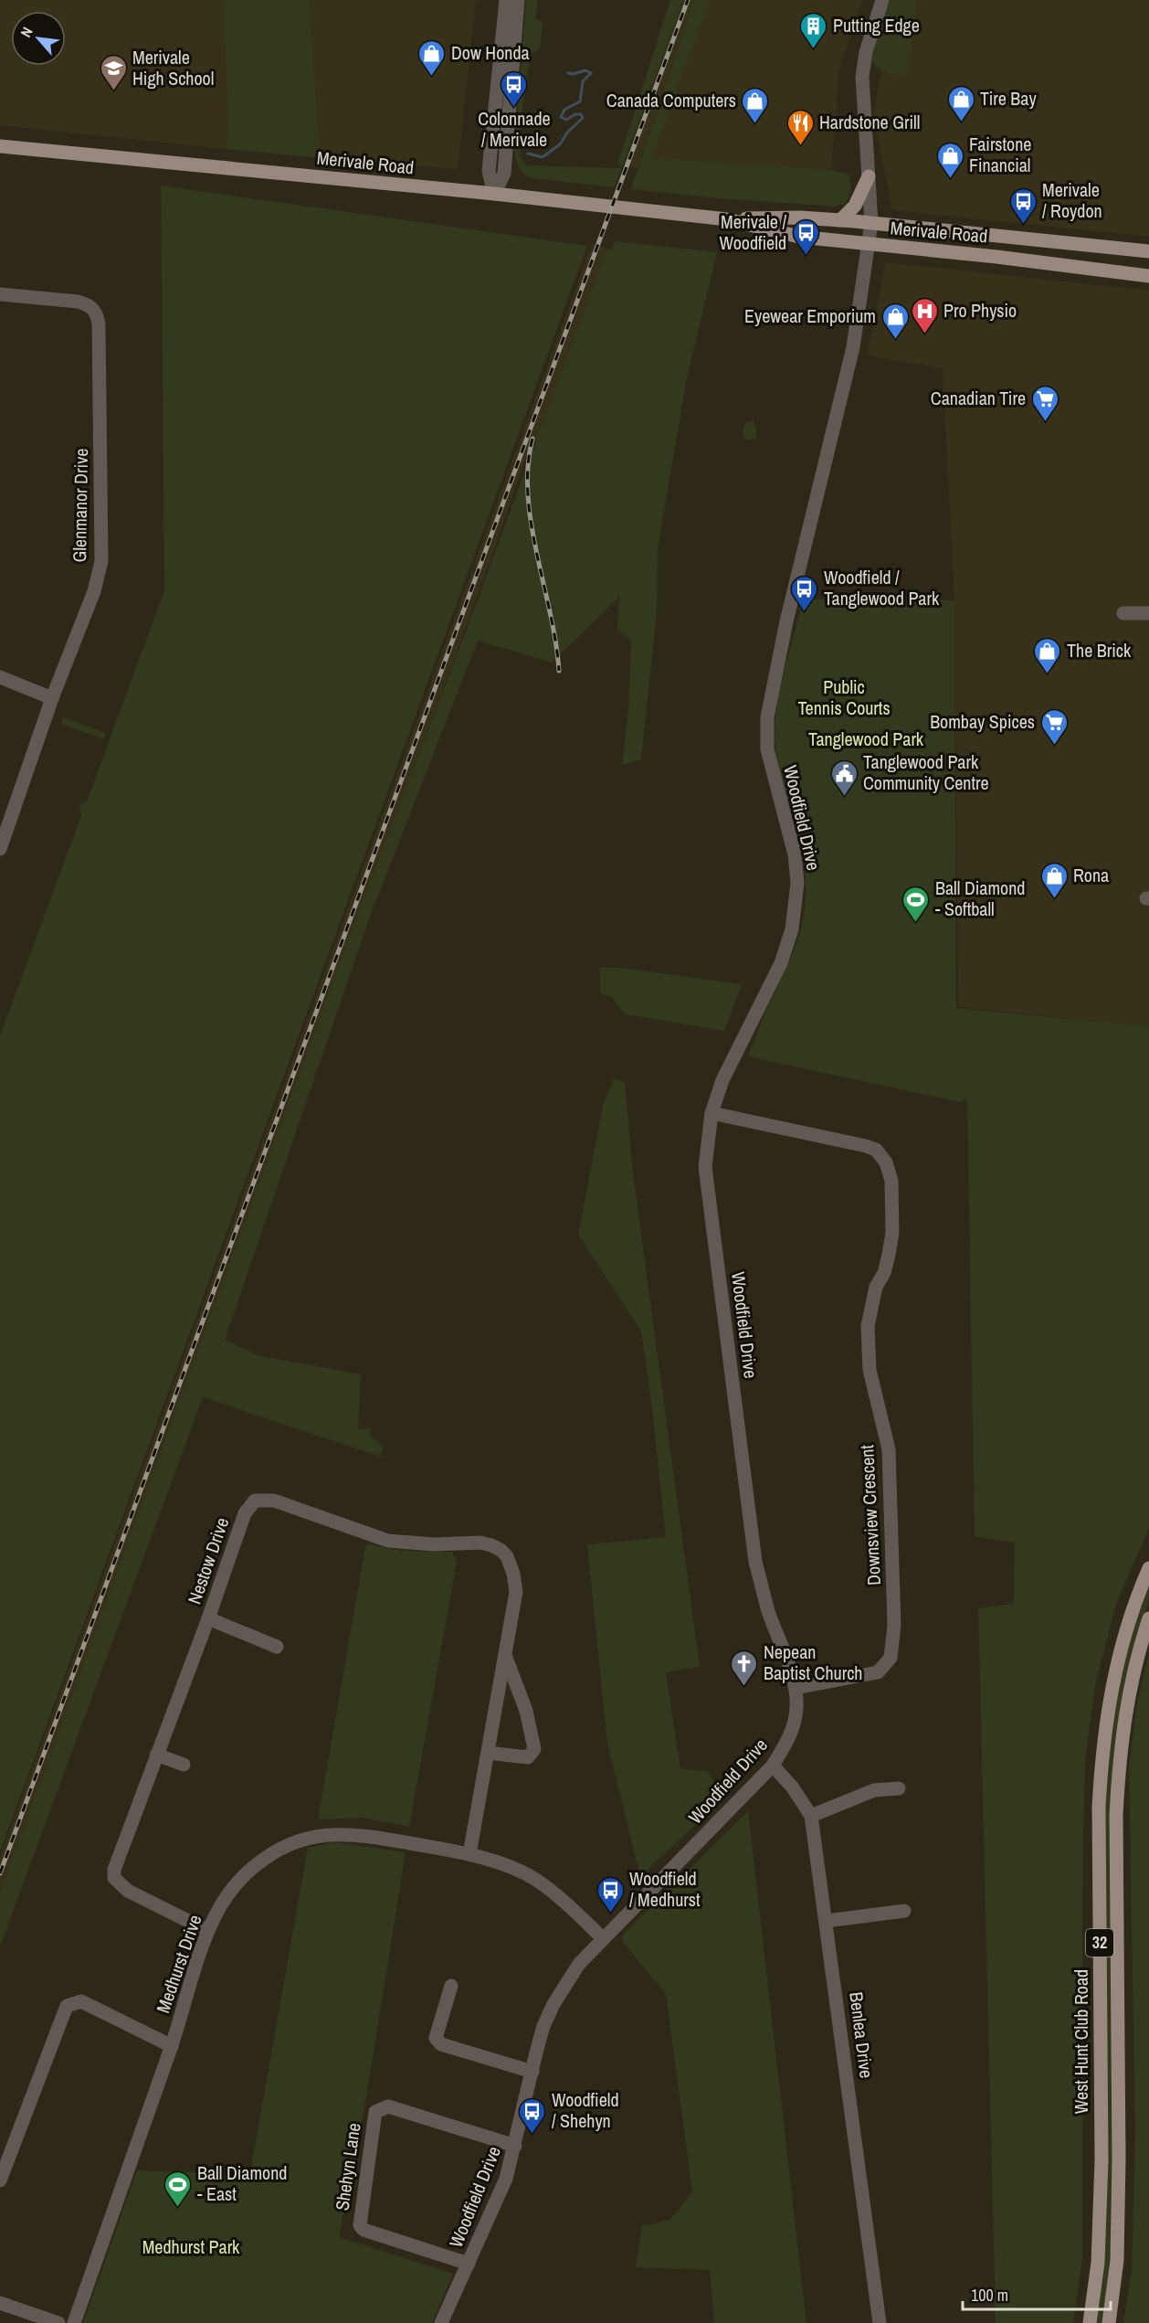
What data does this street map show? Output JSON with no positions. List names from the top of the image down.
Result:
{
  "streets": {
    "main road": ["Merivale Road", "32", "West Hunt Club Road"],
    "street": [
      "Glenmanor Drive",
      "Woodfield Drive",
      "Downsview Crescent",
      "Nestow Drive",
      "Medhurst Drive",
      "Benlea Drive",
      "Shehyn Lane"
    ]
  },
  "crossings": [
    ["Merivale Road", "Woodfield Drive"],
    ["Woodfield Drive", "Downsview Crescent"],
    ["Woodfield Drive", "Medhurst Drive"],
    ["Woodfield Drive", "Benlea Drive"],
    ["Woodfield Drive", "Shehyn Lane"],
    ["Nestow Drive", "Medhurst Drive"]
  ],
  "parks": ["Public Tennis Courts", "Tanglewood Park", "Medhurst Park"],
  "places": {
    "building": ["Putting Edge"],
    "shop": [
      "Dow Honda",
      "Tire Bay",
      "Canada Computers",
      "Fairstone Financial",
      "Eyewear Emporium",
      "The Brick",
      "Rona"
    ],
    "school or university": ["Merivale High School"],
    "bus stop": [
      "Colonnade / Merivale",
      "Merivale / Roydon",
      "Merivale / Woodfield",
      "Woodfield / Tanglewood Park",
      "Woodfield / Medhurst",
      "Woodfield / Shehyn"
    ],
    "restaurant": ["Hardstone Grill"],
    "hospital": ["Pro Physio"],
    "supermarket": ["Canadian Tire", "Bombay Spices"],
    "public building": ["Tanglewood Park Community Centre"],
    "sports": ["Ball Diamond - Softball", "Ball Diamond - East"],
    "church": ["Nepean Baptist Church"]
  },
  "scale_bar": "100 m",
  "north": "top left"
}
